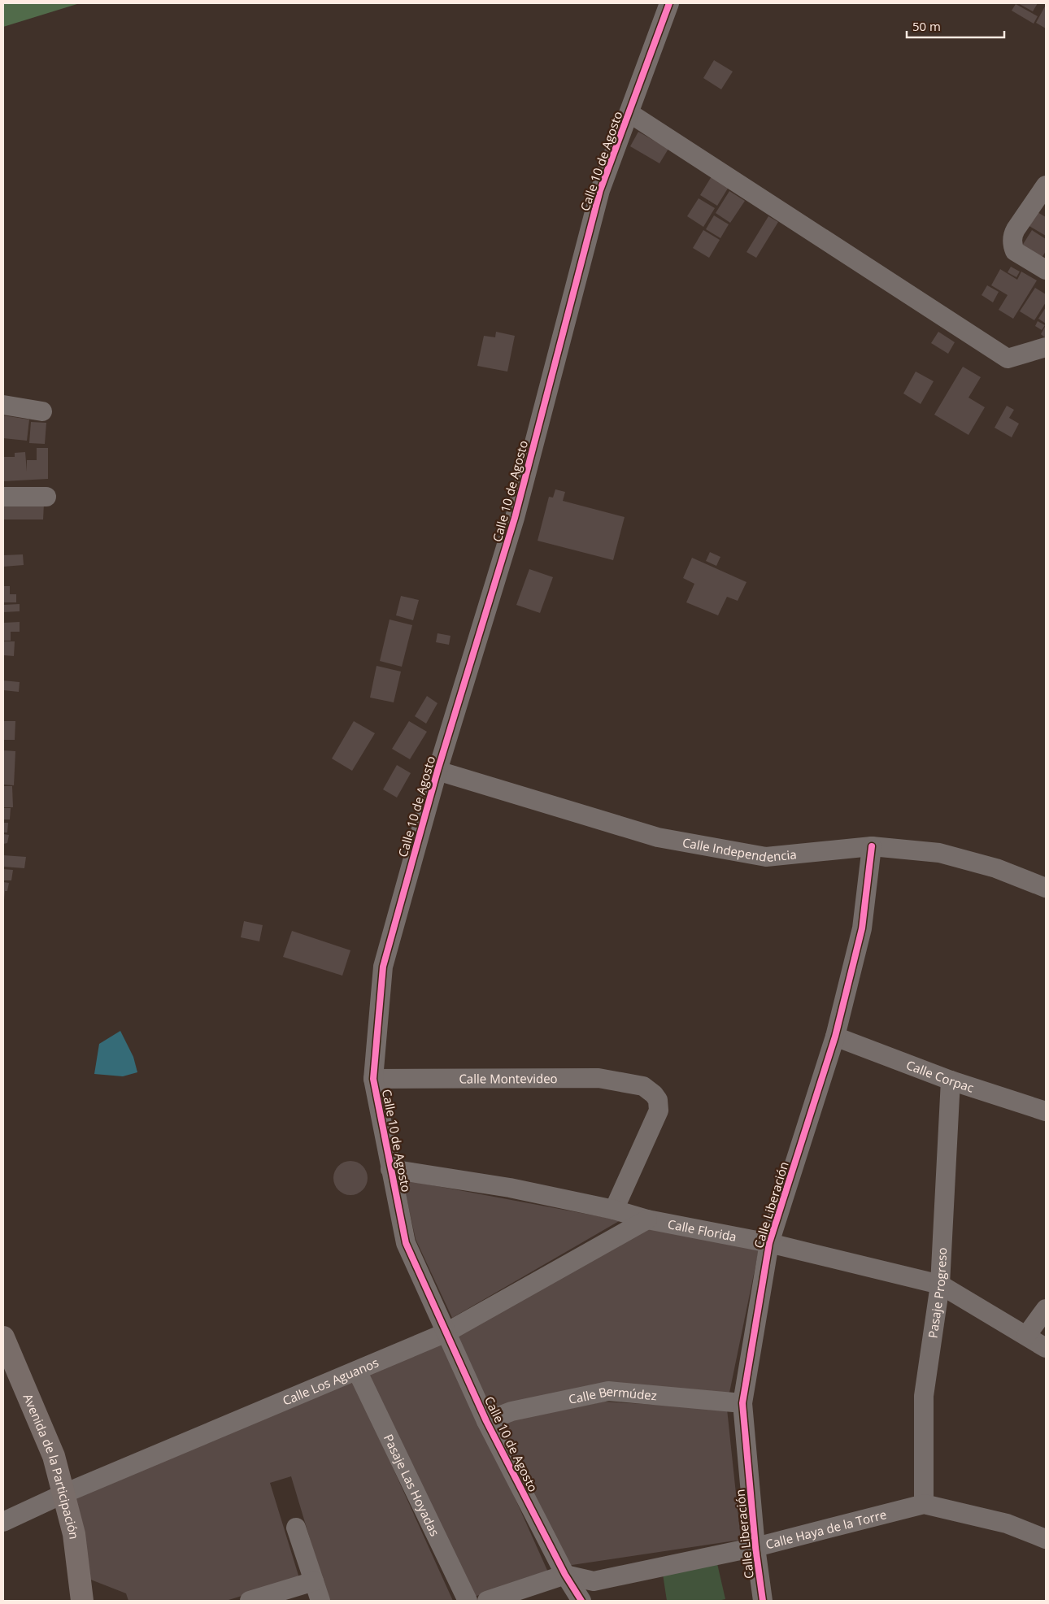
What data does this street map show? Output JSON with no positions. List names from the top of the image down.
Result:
{
  "streets": {
    "main road": ["Avenida de la Participación"],
    "street": [
      "Calle 10 de Agosto",
      "Calle Independencia",
      "Calle Corpac",
      "Calle Montevideo",
      "Calle Liberación",
      "Calle Florida",
      "Pasaje Progreso",
      "Calle Los Aguanos",
      "Calle Bermúdez",
      "Pasaje Las Hoyadas",
      "Calle Haya de la Torre"
    ]
  },
  "crossings": [
    ["Calle 10 de Agosto", "Calle Independencia"],
    ["Calle 10 de Agosto", "Calle Montevideo"],
    ["Calle 10 de Agosto", "Calle Florida"],
    ["Calle 10 de Agosto", "Calle Los Aguanos"],
    ["Calle 10 de Agosto", "Calle Bermúdez"],
    ["Calle 10 de Agosto", "Calle Haya de la Torre"],
    ["Calle Independencia", "Calle Liberación"],
    ["Calle Corpac", "Calle Liberación"],
    ["Calle Corpac", "Pasaje Progreso"],
    ["Calle Montevideo", "Calle Florida"],
    ["Calle Liberación", "Calle Florida"],
    ["Calle Liberación", "Calle Bermúdez"],
    ["Calle Liberación", "Calle Haya de la Torre"],
    ["Calle Florida", "Pasaje Progreso"],
    ["Calle Florida", "Calle Los Aguanos"],
    ["Pasaje Progreso", "Calle Haya de la Torre"],
    ["Calle Los Aguanos", "Avenida de la Participación"],
    ["Calle Los Aguanos", "Pasaje Las Hoyadas"]
  ],
  "scale_bar": "50 m"
}
